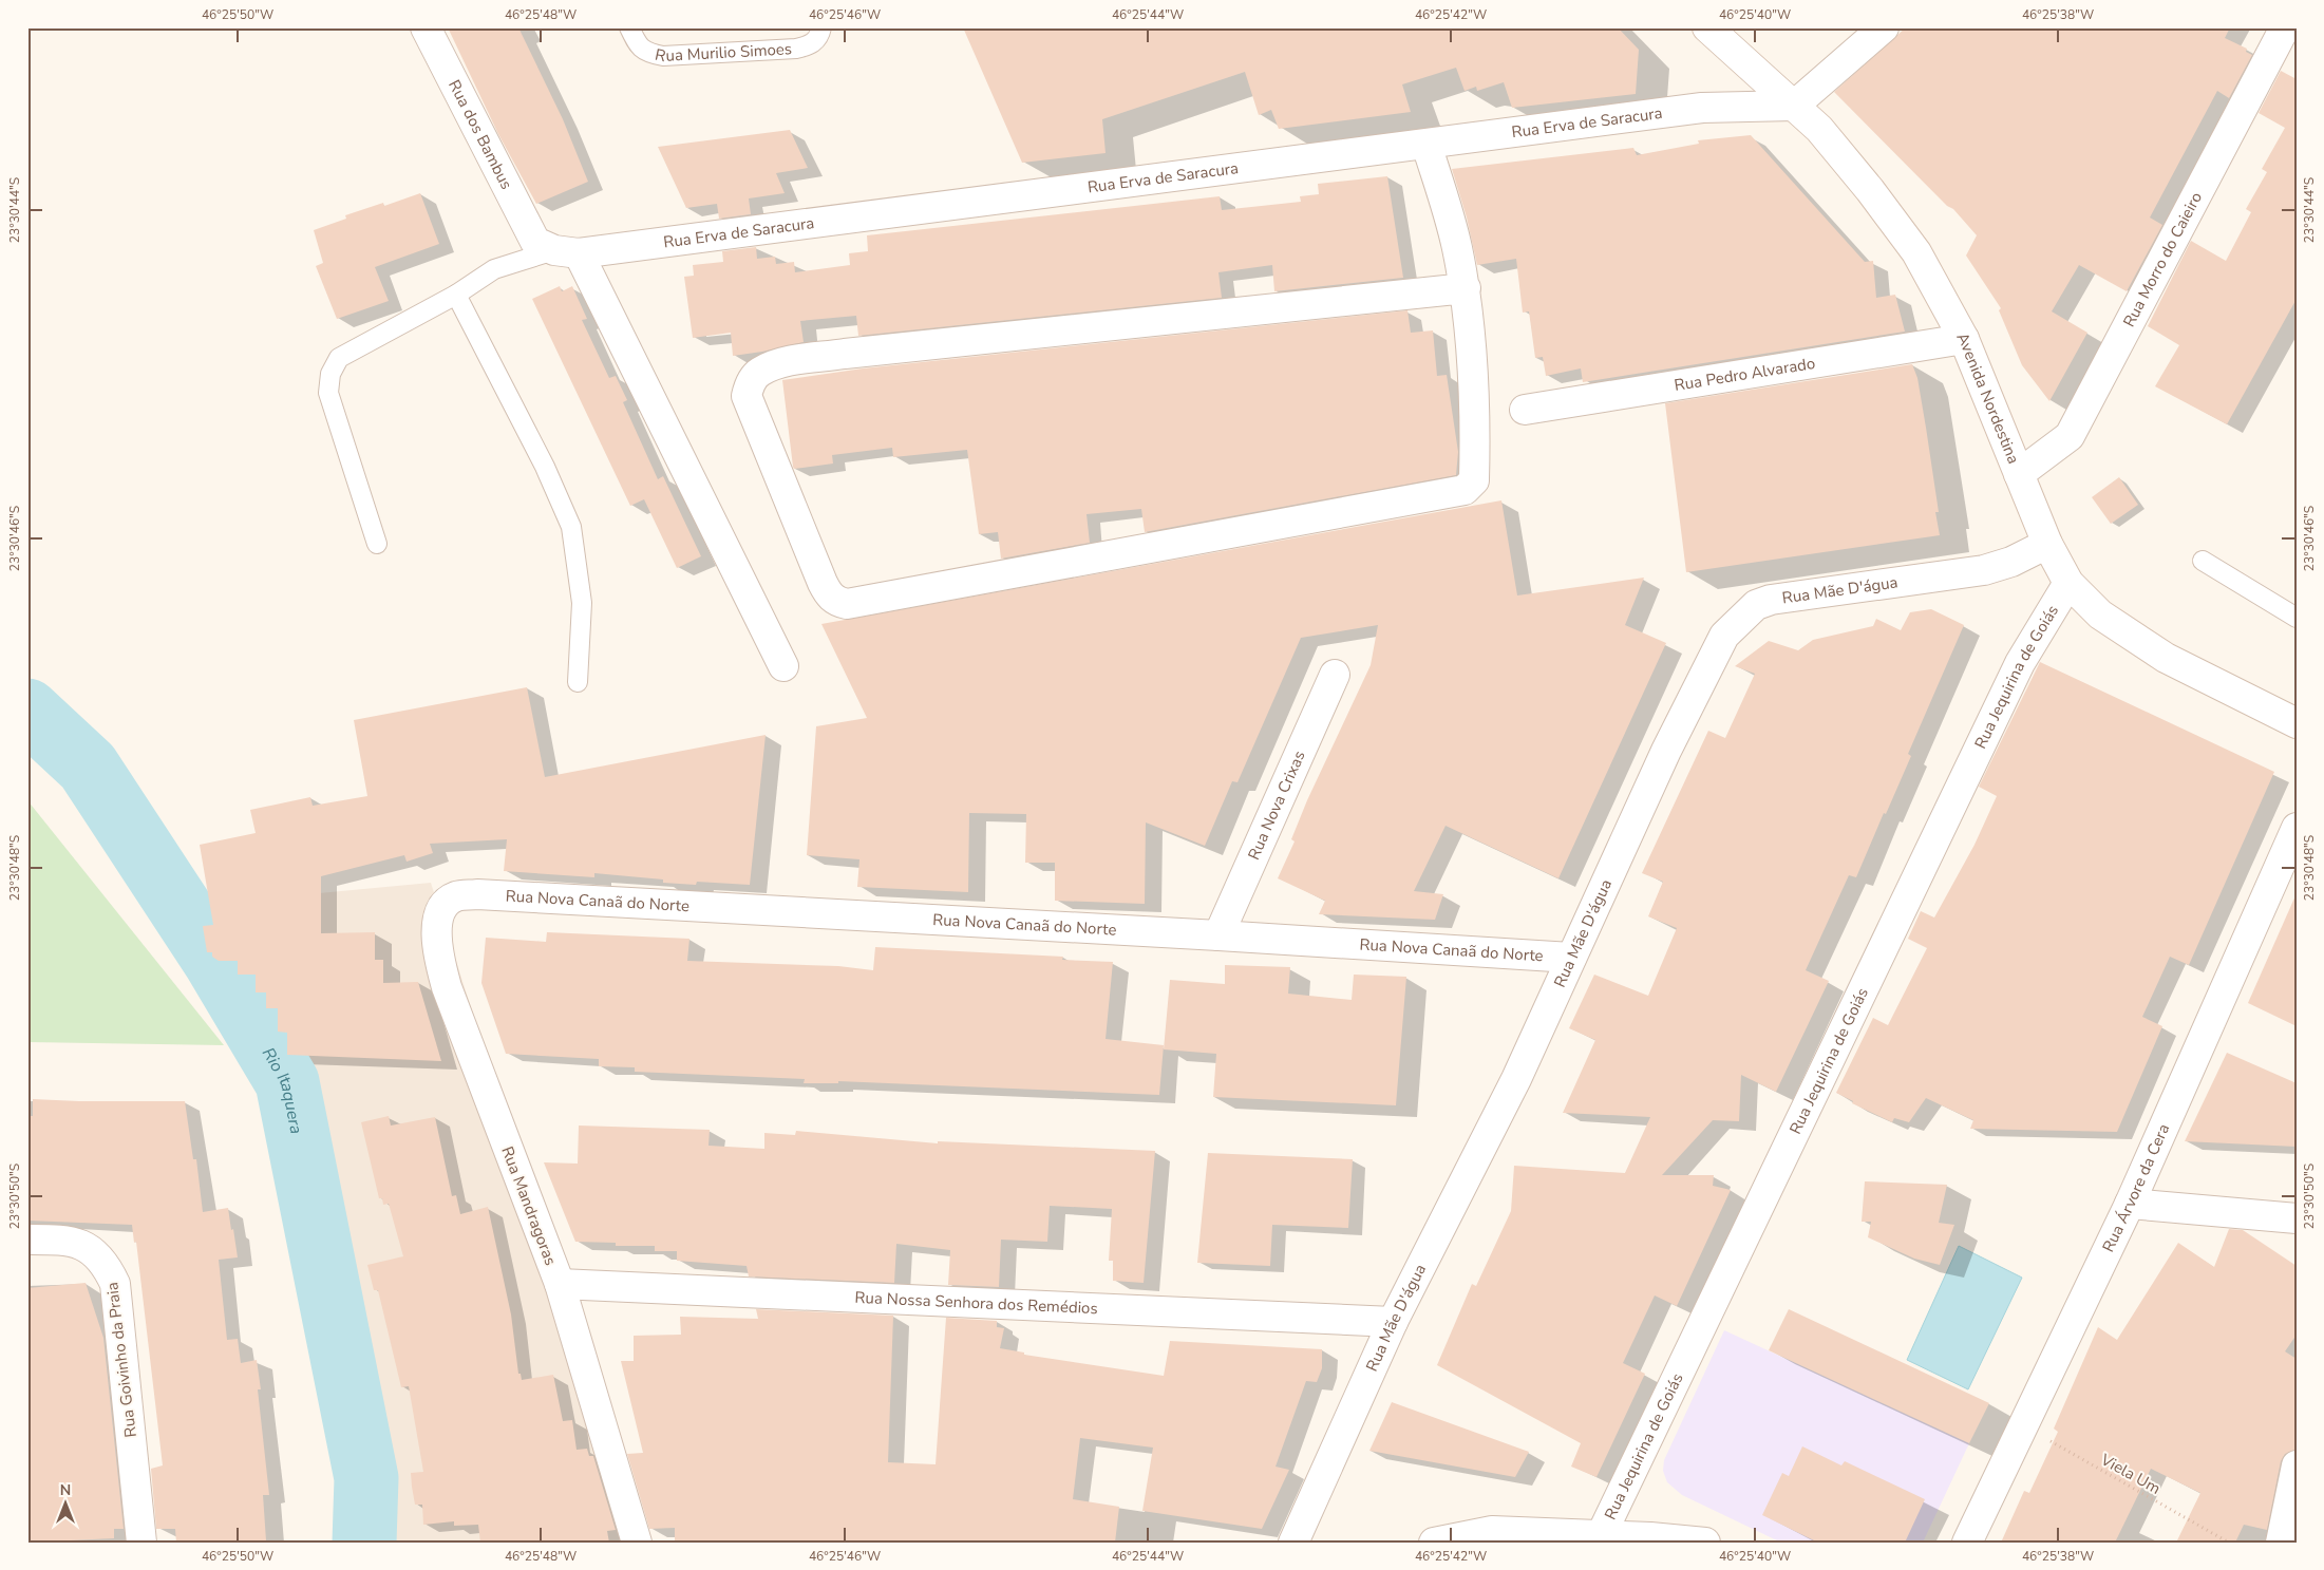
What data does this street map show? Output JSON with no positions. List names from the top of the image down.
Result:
{
  "streets": {
    "street": [
      "Rua Erva de Saracura",
      "Rua dos Bambus",
      "Rua Morro do Caieiro",
      "Rua Pedro Alvarado",
      "Avenida Nordestina",
      "Rua Mãe D'água",
      "Rua Jequirina de Goiás",
      "Rua Nova Crixas",
      "Rua Nova Canaã do Norte",
      "Rua Árvore da Cera",
      "Rua Mandragoras",
      "Rua Nossa Senhora dos Remédios",
      "Rua Goivinho da Praia"
    ],
    "lane": ["Rua Murilio Simoes"],
    "path": ["Viela Um"]
  },
  "crossings": [
    ["Rua Erva de Saracura", "Rua dos Bambus"],
    ["Rua Erva de Saracura", "Avenida Nordestina"],
    ["Rua Morro do Caieiro", "Avenida Nordestina"],
    ["Rua Pedro Alvarado", "Avenida Nordestina"],
    ["Avenida Nordestina", "Rua Mãe D'água"],
    ["Avenida Nordestina", "Rua Jequirina de Goiás"],
    ["Rua Mãe D'água", "Rua Nova Canaã do Norte"],
    ["Rua Mãe D'água", "Rua Nossa Senhora dos Remédios"],
    ["Rua Nova Crixas", "Rua Nova Canaã do Norte"],
    ["Rua Nova Canaã do Norte", "Rua Mandragoras"],
    ["Rua Árvore da Cera", "Viela Um"],
    ["Rua Mandragoras", "Rua Nossa Senhora dos Remédios"]
  ],
  "water": ["Rio Itaquera"],
  "north": "top",
  "coordinates": [
    "46°25'50\"W",
    "46°25'48\"W",
    "46°25'46\"W",
    "46°25'44\"W",
    "46°25'42\"W",
    "46°25'40\"W",
    "46°25'38\"W",
    "23°30'44\"S",
    "23°30'46\"S",
    "23°30'48\"S",
    "23°30'50\"S"
  ]
}
